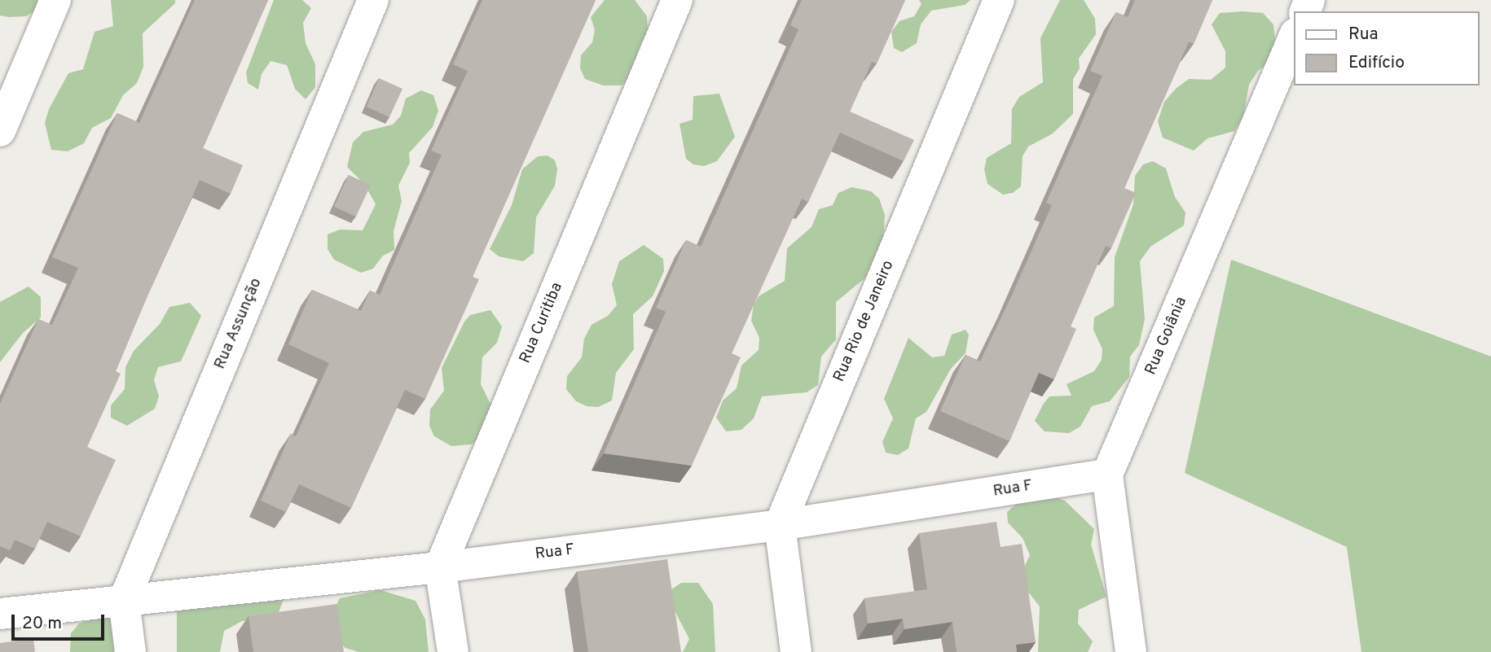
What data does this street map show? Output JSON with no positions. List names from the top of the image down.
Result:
{
  "streets": {
    "street": [
      "Rua Rio de Janeiro",
      "Rua Curitiba",
      "Rua Assunção",
      "Rua Goiânia",
      "Rua F"
    ]
  },
  "crossings": [
    ["Rua Rio de Janeiro", "Rua F"],
    ["Rua Curitiba", "Rua F"],
    ["Rua Assunção", "Rua F"],
    ["Rua Goiânia", "Rua F"]
  ],
  "legend": ["Rua", "Edifício"],
  "scale_bar": "20 m"
}
